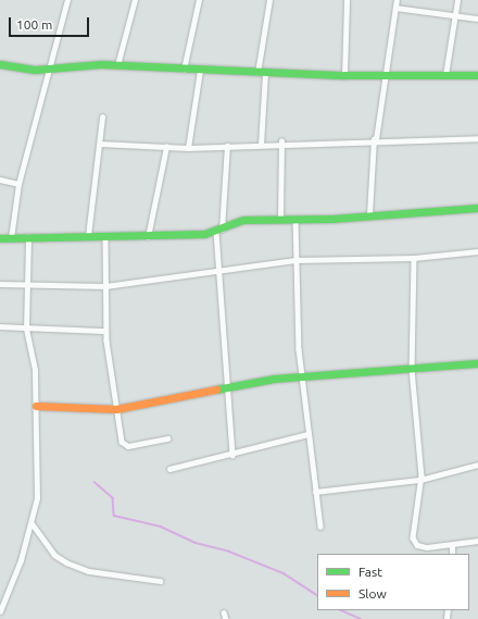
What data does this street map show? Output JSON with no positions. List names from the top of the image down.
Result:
{
  "legend": ["Fast", "Slow"],
  "scale_bar": "100 m"
}
